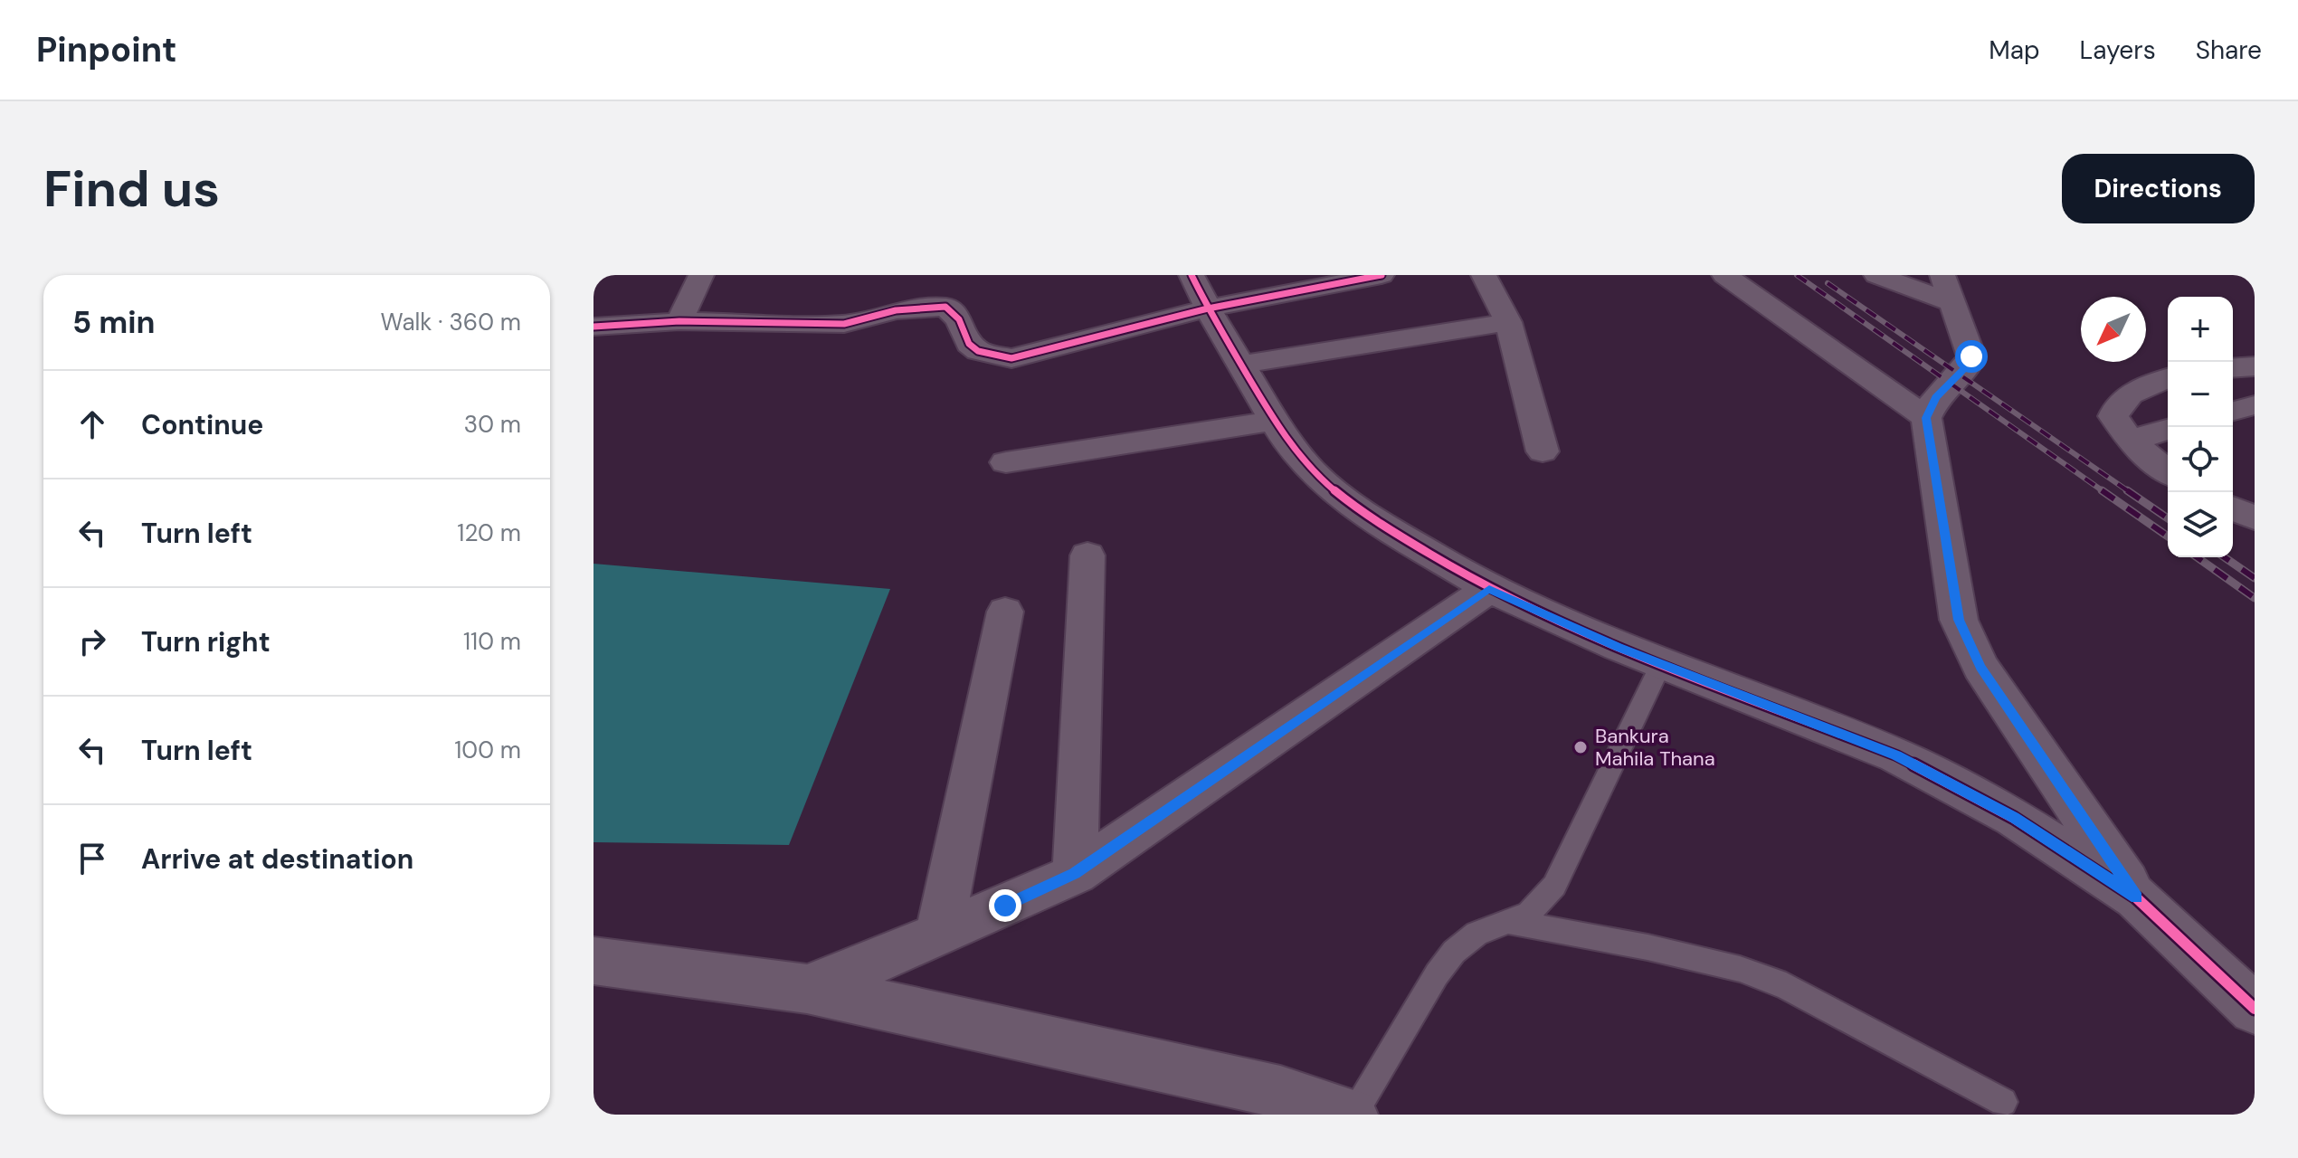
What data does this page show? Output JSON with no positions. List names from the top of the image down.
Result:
{
  "places": ["Bankura Mahila Thana"],
  "north": "bottom left",
  "page": {
    "header": "Pinpoint",
    "nav": ["Map", "Layers", "Share"],
    "buttons": "Directions",
    "title": "Find us",
    "heading": ["5 min", "Walk · 360 m"],
    "map_buttons": ["+", "−"],
    "list": [
      ["Continue", "30 m"],
      ["Turn left", "120 m"],
      ["Turn right", "110 m"],
      ["Turn left", "100 m"],
      "Arrive at destination"
    ]
  }
}
